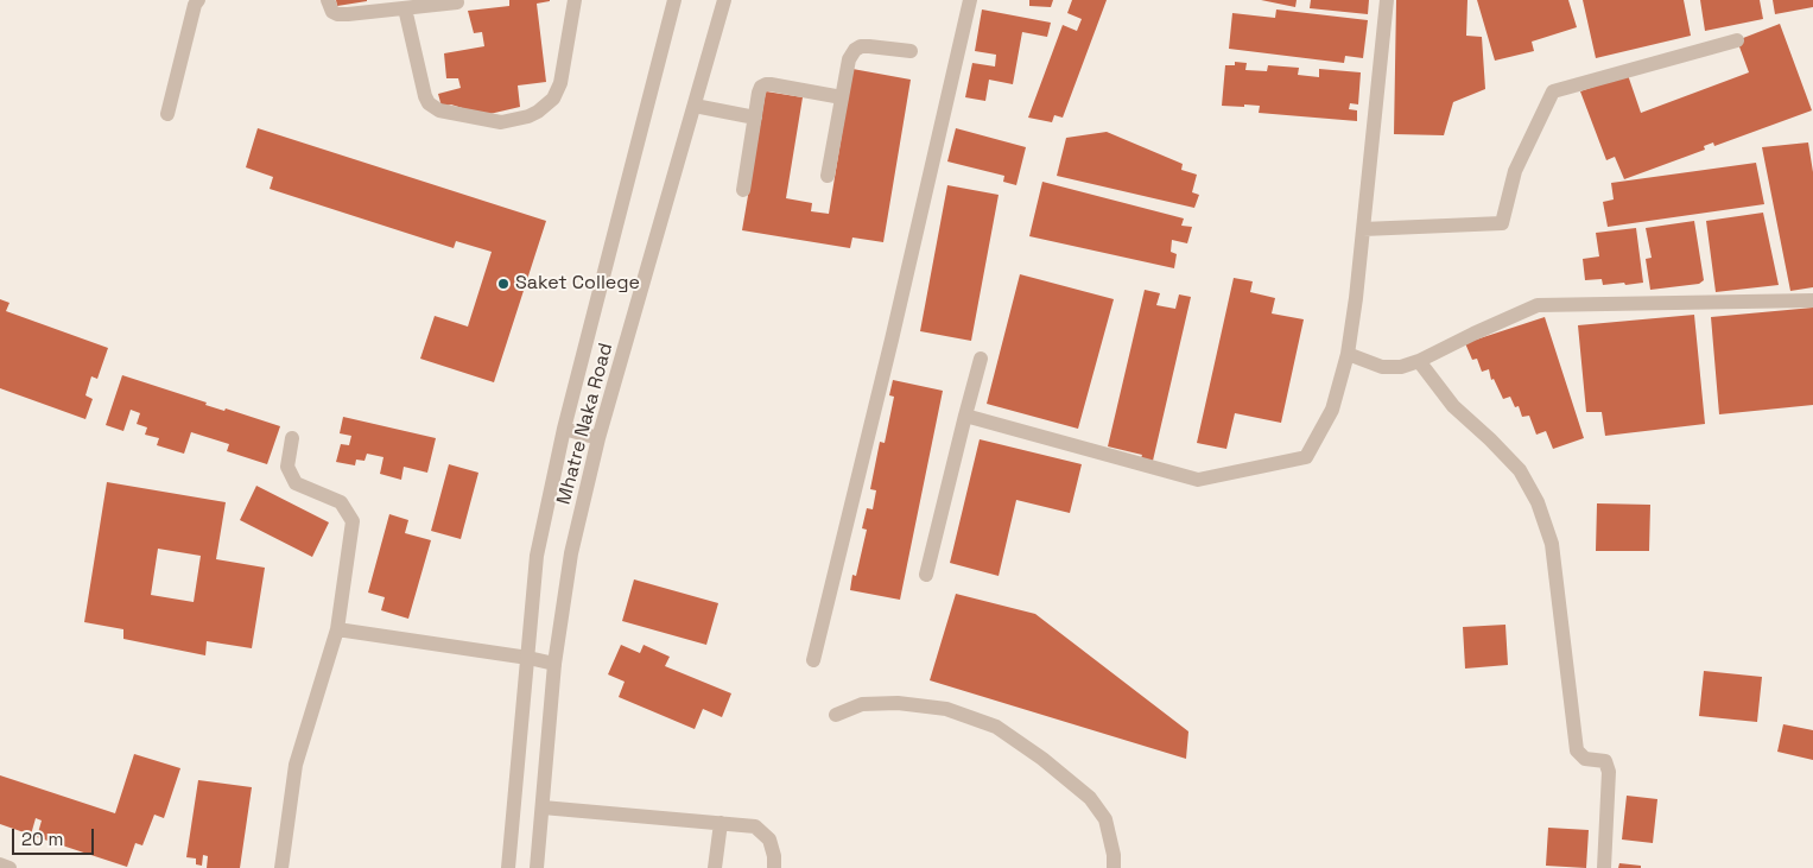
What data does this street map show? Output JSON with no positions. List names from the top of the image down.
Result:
{
  "streets": {
    "street": ["Mhatre Naka Road"]
  },
  "places": ["Saket College"],
  "scale_bar": "20 m"
}
